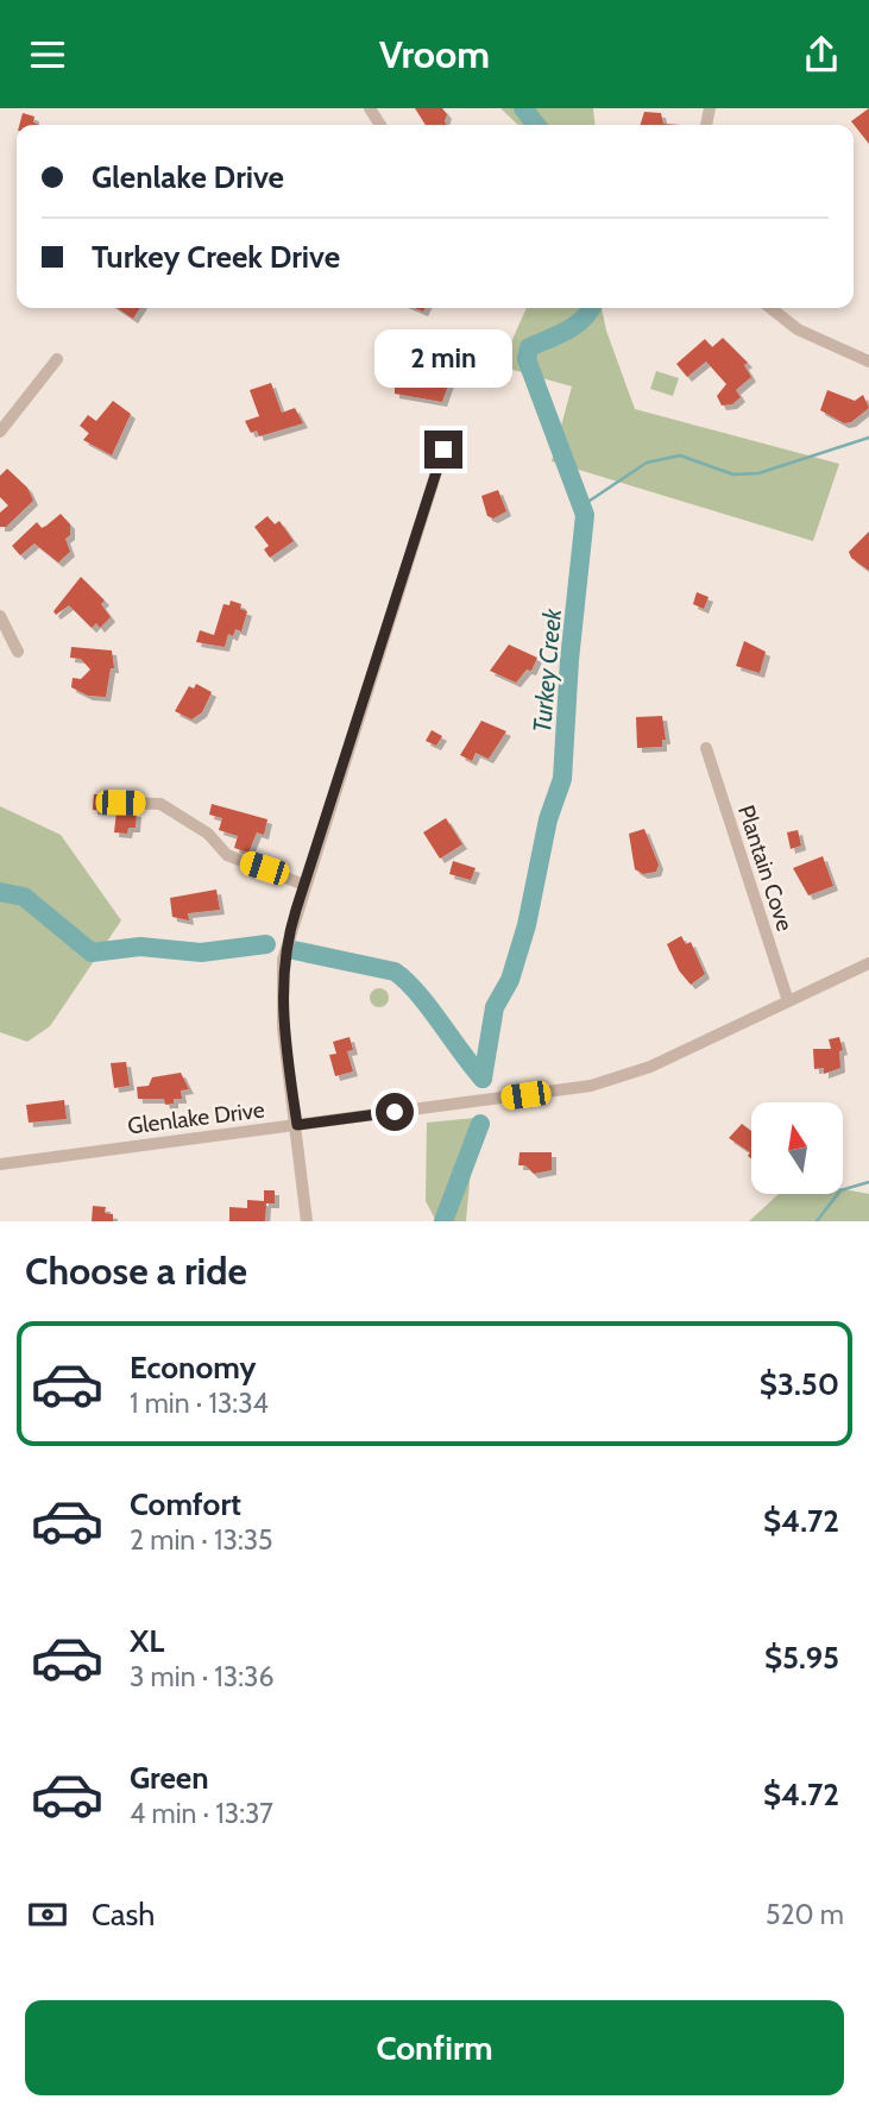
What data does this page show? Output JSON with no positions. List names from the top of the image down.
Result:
{
  "streets": {
    "street": ["Plantain Cove", "Glenlake Drive"]
  },
  "crossings": [
    ["Plantain Cove", "Glenlake Drive"]
  ],
  "water": ["Turkey Creek"],
  "north": "top",
  "page": {
    "header": "Vroom",
    "banner": ["Glenlake Drive", "Turkey Creek Drive"],
    "bubble": "2 min",
    "heading": "Choose a ride",
    "list": [
      {
        "name": "Economy",
        "note": "1 min · 13:34",
        "value": "$3.50"
      },
      {
        "name": "Comfort",
        "note": "2 min · 13:35",
        "value": "$4.72"
      },
      {
        "name": "XL",
        "note": "3 min · 13:36",
        "value": "$5.95"
      },
      {
        "name": "Green",
        "note": "4 min · 13:37",
        "value": "$4.72"
      }
    ],
    "pay": ["Cash", "520 m"],
    "buttons": "Confirm"
  }
}
